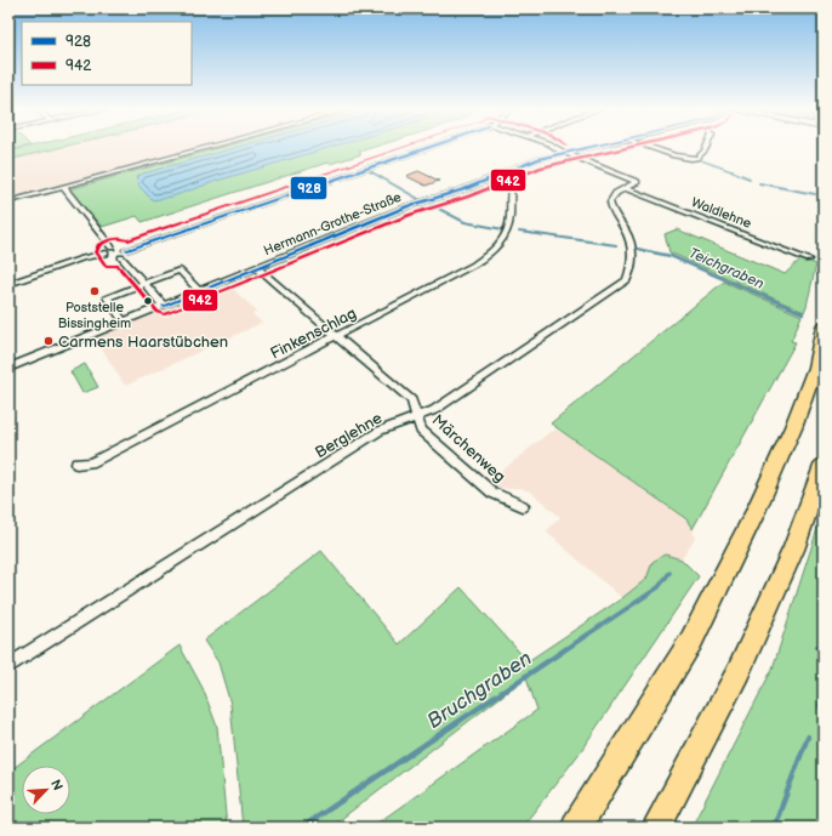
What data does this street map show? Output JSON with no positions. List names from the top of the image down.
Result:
{
  "streets": {
    "street": [
      "Waldlehne",
      "Hermann-Grothe-Straße",
      "Finkenschlag",
      "Berglehne",
      "Märchenweg"
    ]
  },
  "crossings": [
    ["Waldlehne", "Berglehne"],
    ["Hermann-Grothe-Straße", "Finkenschlag"],
    ["Hermann-Grothe-Straße", "Berglehne"],
    ["Hermann-Grothe-Straße", "Märchenweg"],
    ["Finkenschlag", "Märchenweg"],
    ["Berglehne", "Märchenweg"]
  ],
  "water": ["Teichgraben", "Bruchgraben"],
  "places": ["Poststelle Bissingheim", "Carmens Haarstübchen"],
  "lines": ["transit line 928", "transit line 942"],
  "legend": ["928", "942"],
  "north": "top right"
}
